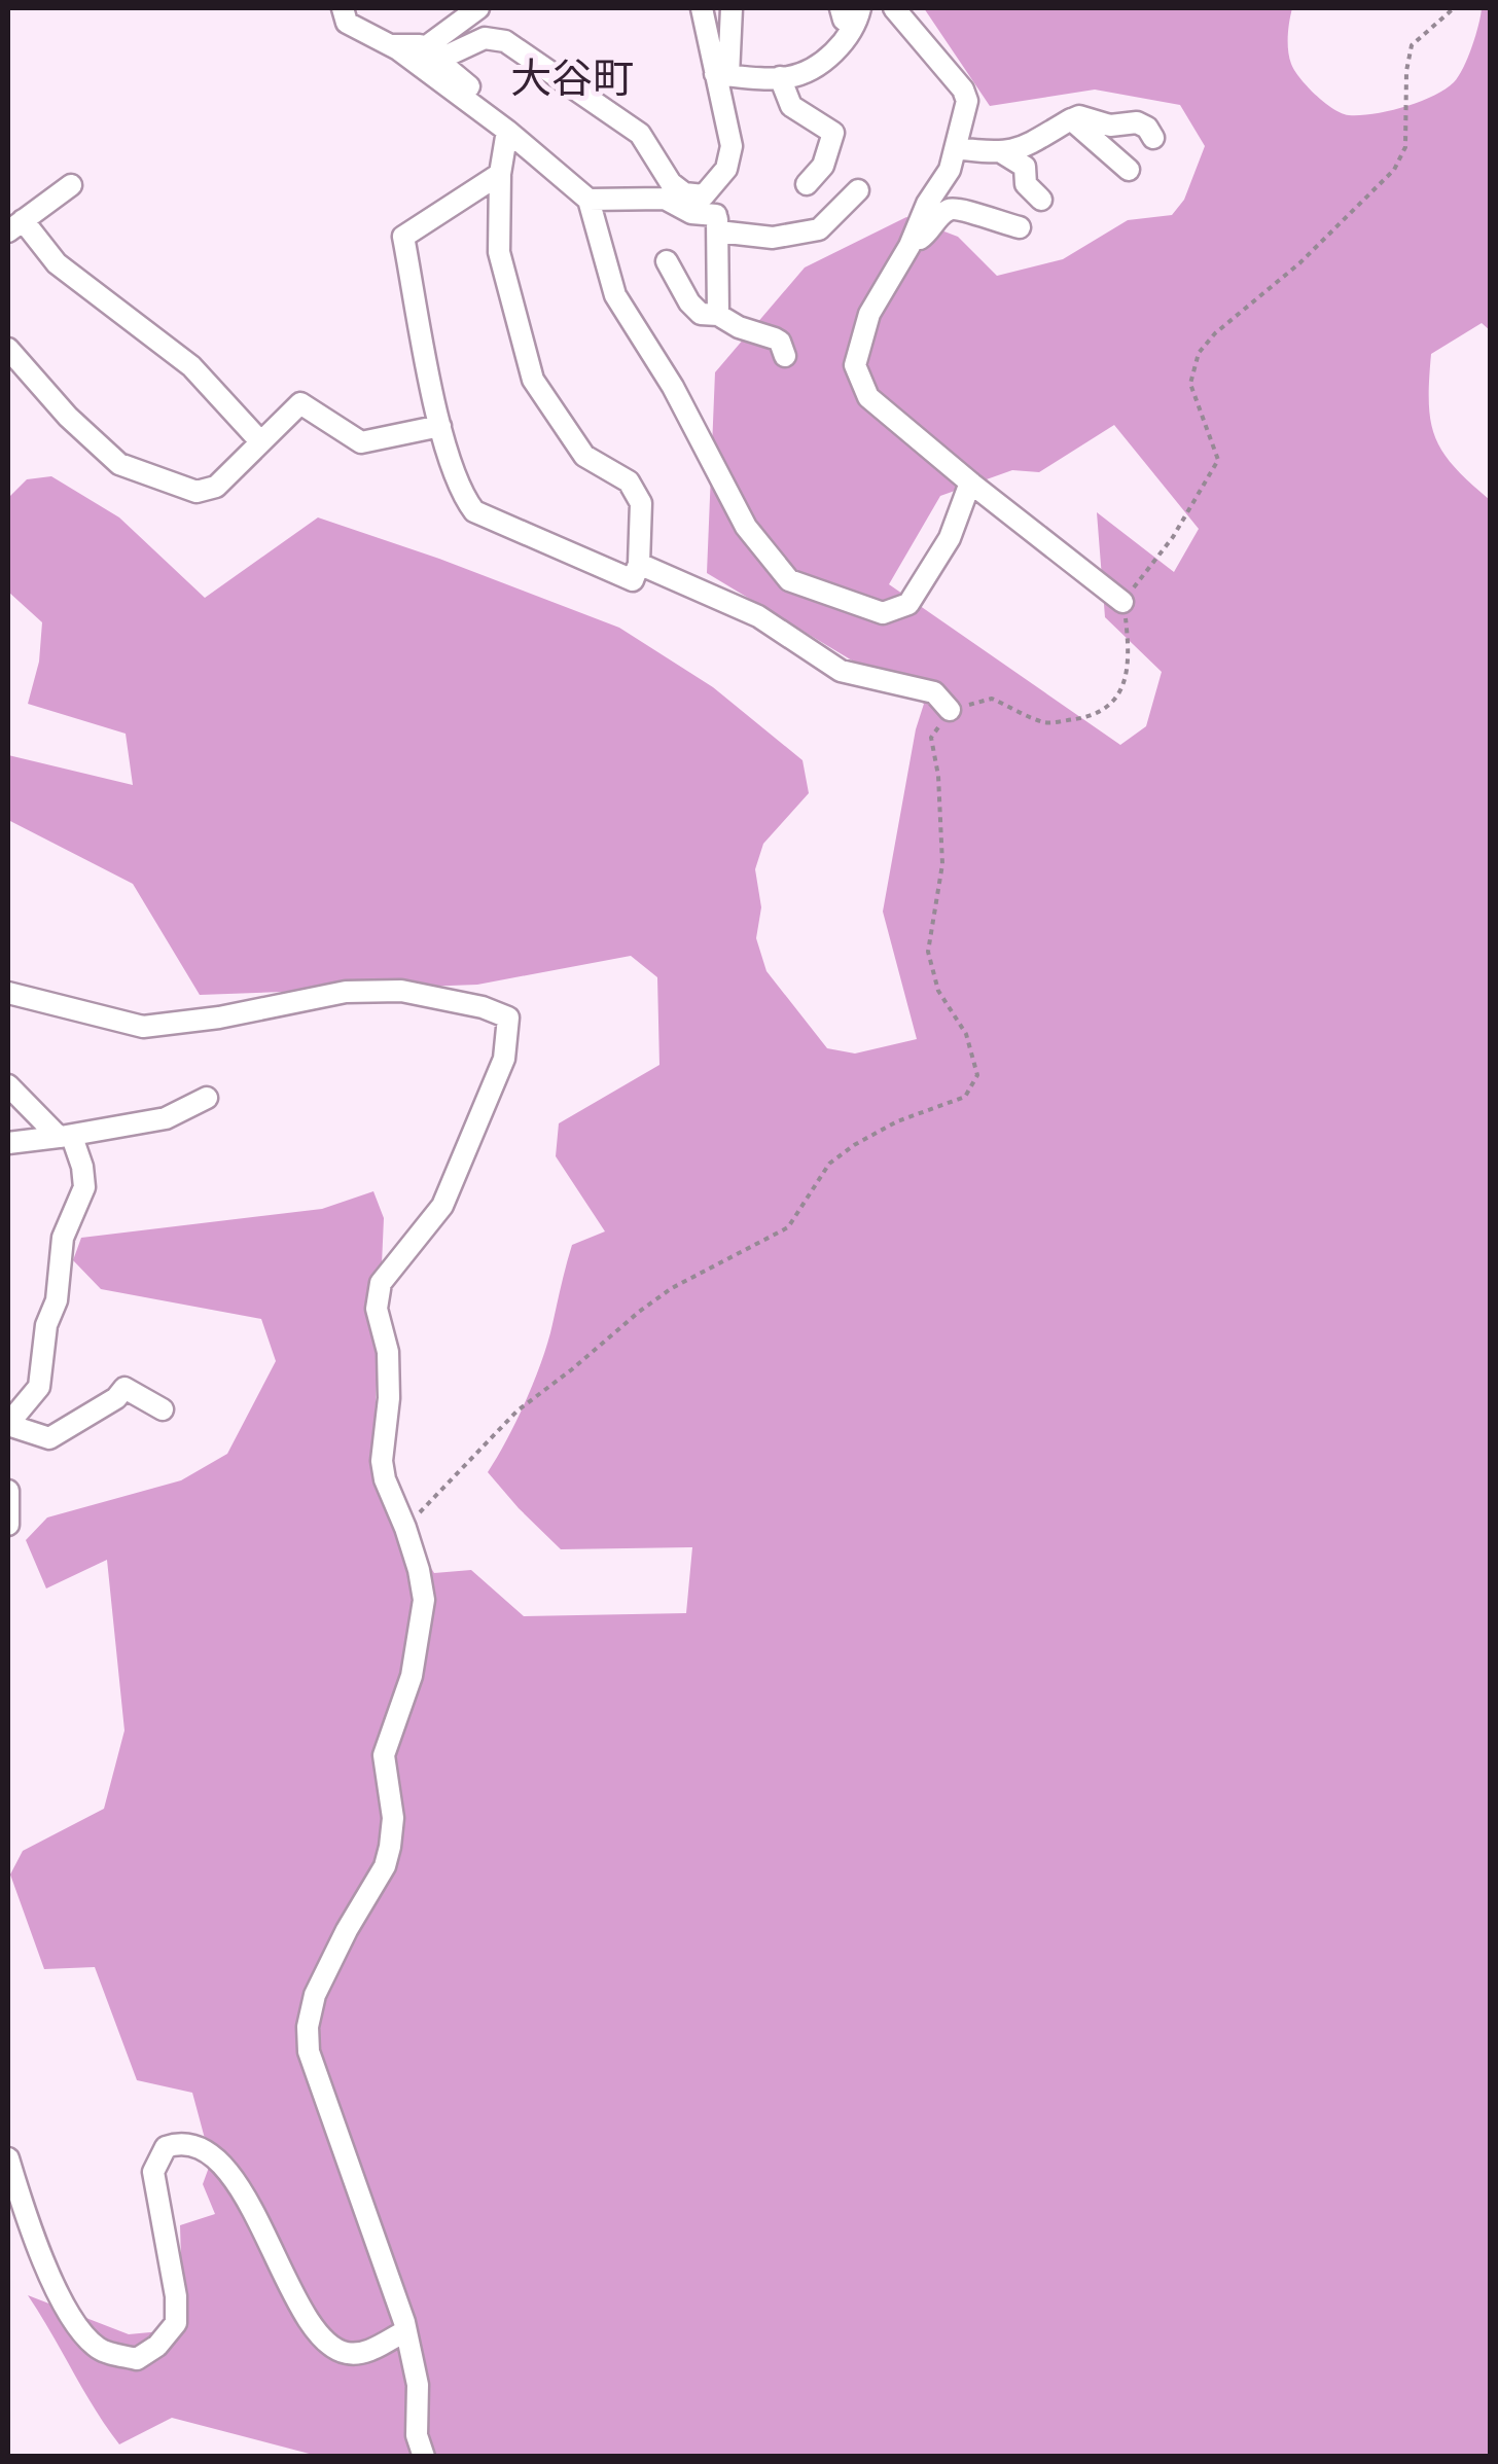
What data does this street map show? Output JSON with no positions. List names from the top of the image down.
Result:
{
  "districts": ["大谷町"]
}
